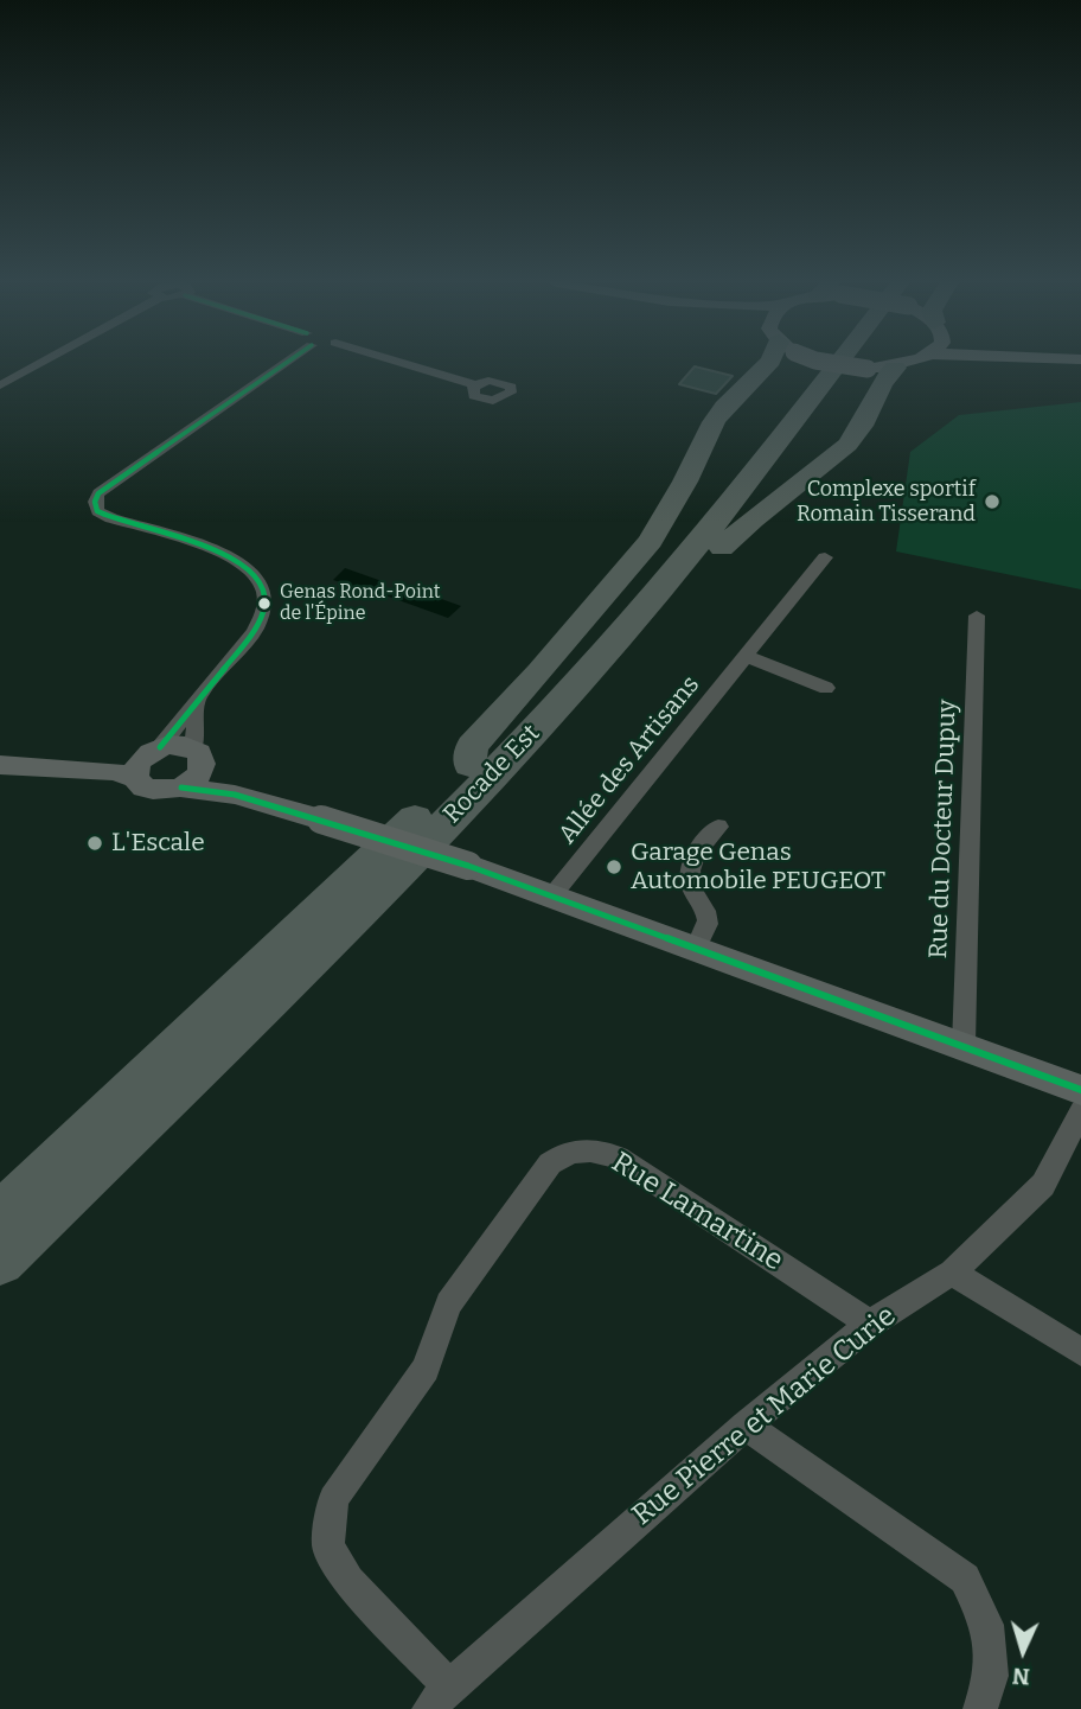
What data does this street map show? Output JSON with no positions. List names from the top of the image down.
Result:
{
  "streets": {
    "highway": ["Rocade Est"],
    "street": [
      "Allée des Artisans",
      "Rue du Docteur Dupuy",
      "Rue Lamartine",
      "Rue Pierre et Marie Curie"
    ]
  },
  "crossings": [
    ["Rue Lamartine", "Rue Pierre et Marie Curie"]
  ],
  "places": [
    "Complexe sportif Romain Tisserand",
    "Genas Rond-Point de l'Épine",
    "L'Escale",
    "Garage Genas Automobile PEUGEOT"
  ],
  "north": "bottom"
}
